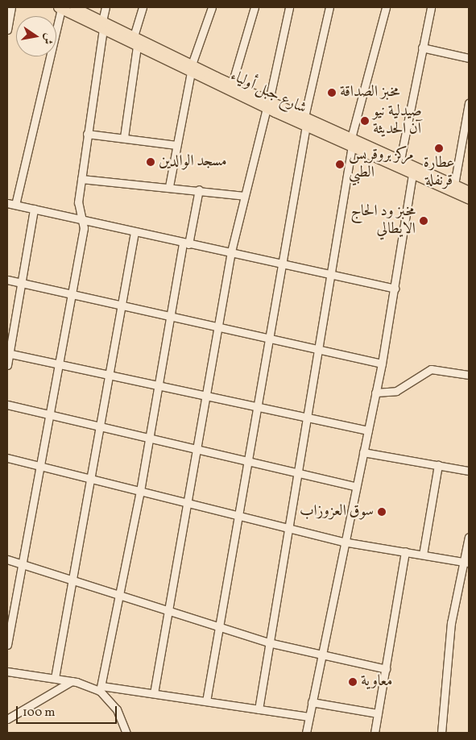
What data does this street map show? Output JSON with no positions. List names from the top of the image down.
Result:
{
  "streets": {
    "main road": ["شارع جبل أولياء"]
  },
  "places": [
    "مخبز الصداقة",
    "صيدلية نيو آن الحديثة",
    "عطارة قرنفلة",
    "مسجد الوالدين",
    "مركز بروقريس الطبي",
    "مخبز ود الحاج الايطالي",
    "سوق العزوزاب",
    "معاوية"
  ],
  "scale_bar": "100 m",
  "north": "right"
}
